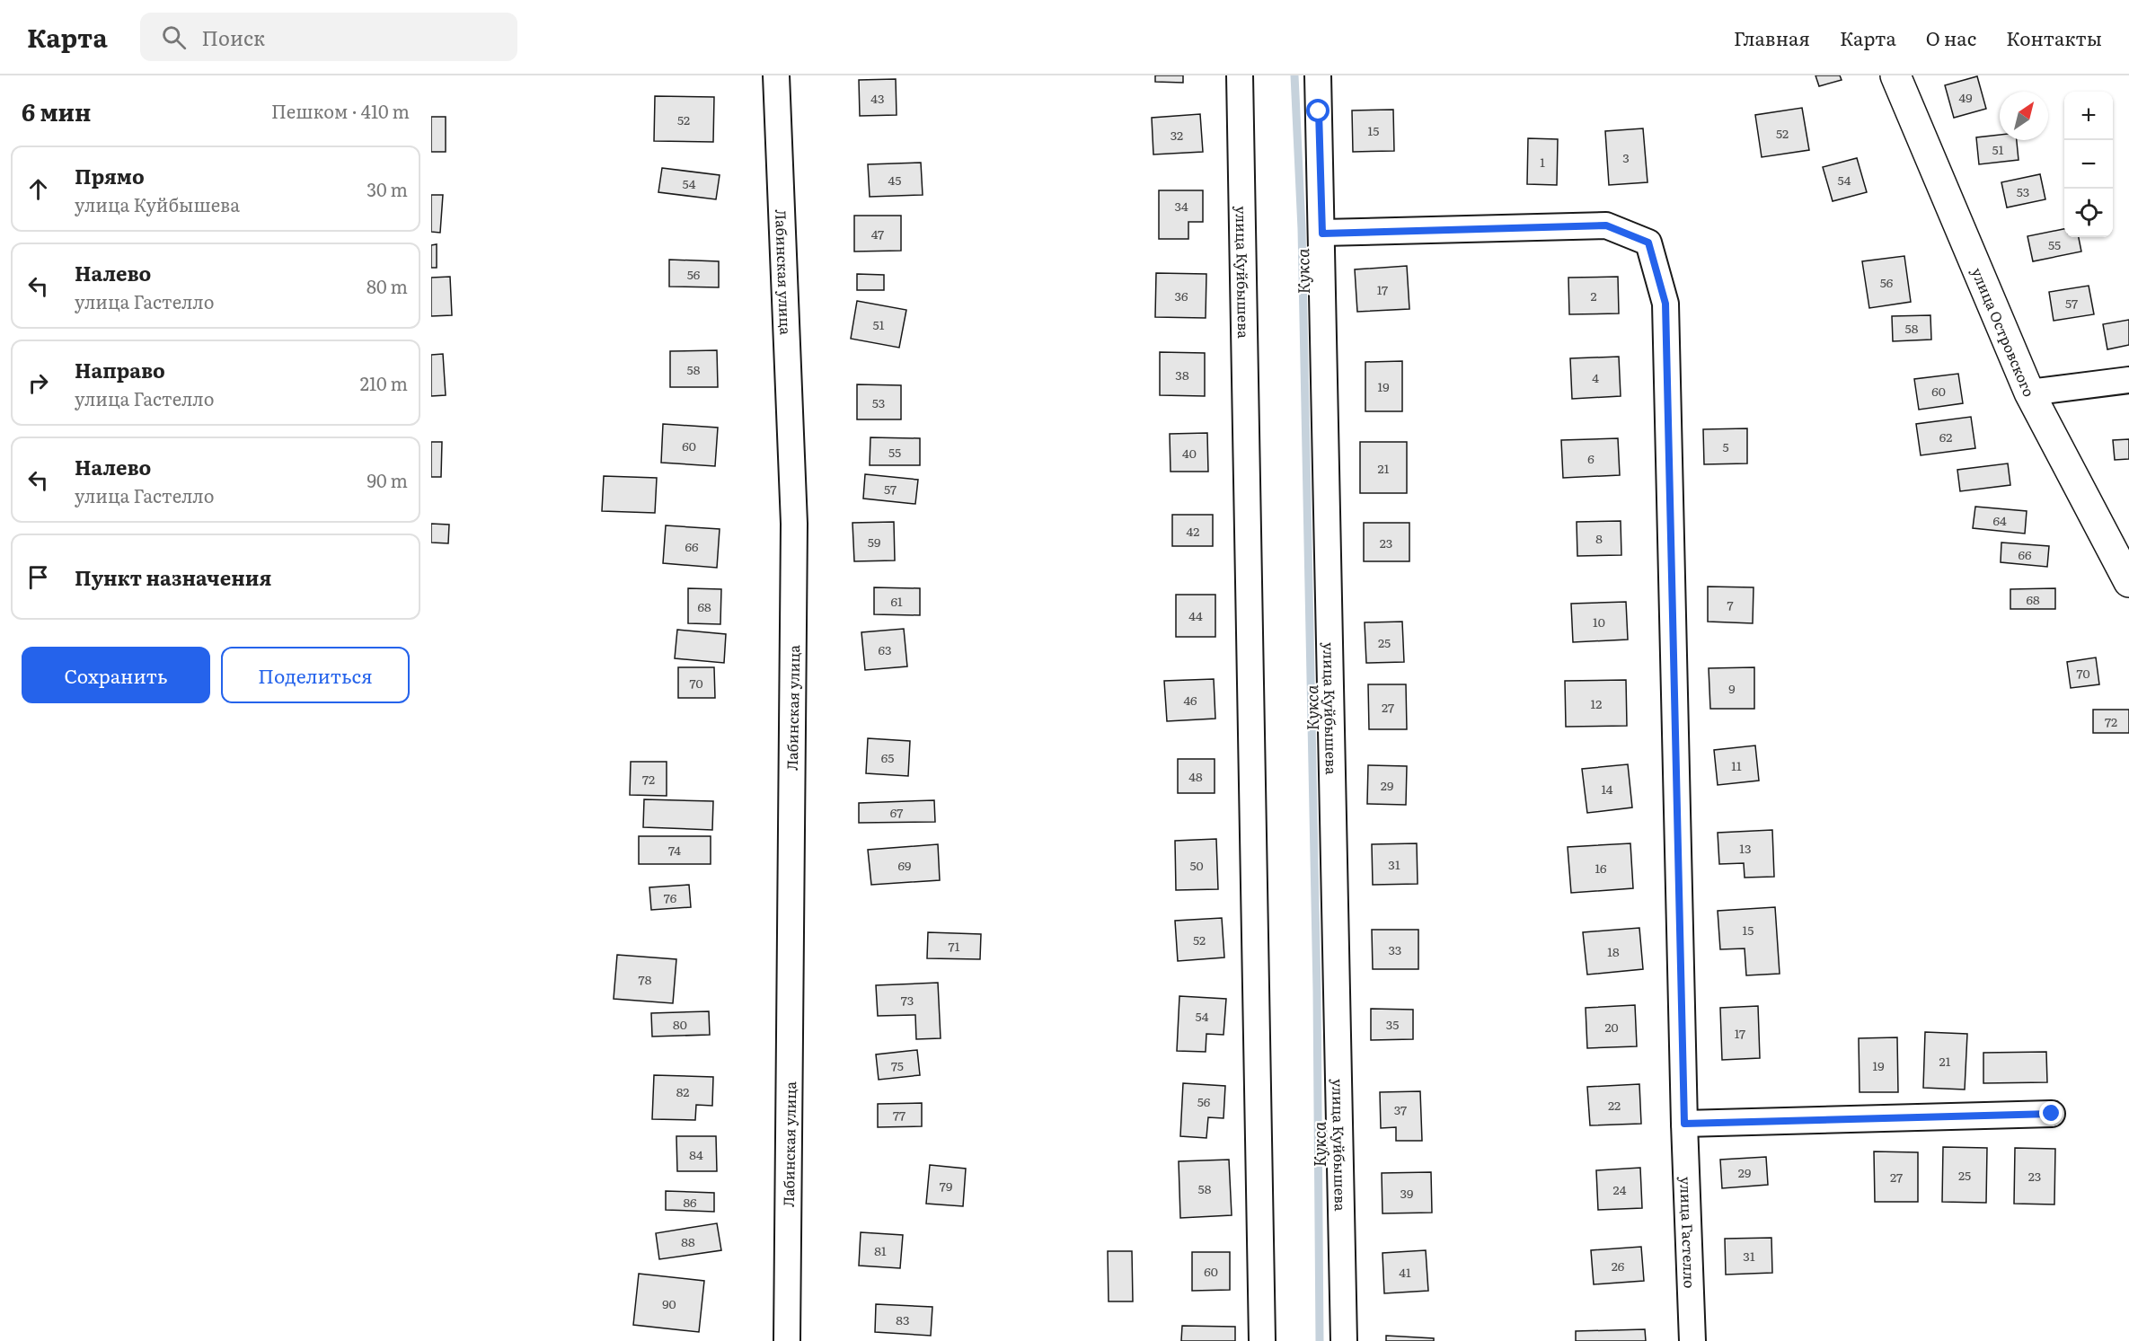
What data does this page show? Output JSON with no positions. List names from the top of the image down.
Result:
{
  "streets": {
    "street": [
      "Лабинская улица",
      "улица Куйбышева",
      "улица Островского",
      "улица Гастелло"
    ]
  },
  "crossings": [
    ["улица Куйбышева", "улица Гастелло"]
  ],
  "water": ["Кукса"],
  "house_numbers": [
    "49",
    "43",
    "52",
    "15",
    "52",
    "32",
    "51",
    "3",
    "1",
    "45",
    "54",
    "54",
    "53",
    "34",
    "47",
    "55",
    "56",
    "56",
    "17",
    "36",
    "2",
    "57",
    "51",
    "58",
    "58",
    "38",
    "4",
    "19",
    "60",
    "53",
    "62",
    "60",
    "5",
    "55",
    "40",
    "6",
    "21",
    "57",
    "64",
    "42",
    "8",
    "59",
    "23",
    "66",
    "66",
    "68",
    "61",
    "7",
    "68",
    "44",
    "10",
    "25",
    "63",
    "70",
    "70",
    "9",
    "46",
    "12",
    "27",
    "72",
    "65",
    "11",
    "48",
    "72",
    "29",
    "14",
    "67",
    "13",
    "74",
    "31",
    "69",
    "50",
    "16",
    "76",
    "15",
    "52",
    "71",
    "33",
    "18",
    "78",
    "73",
    "54",
    "80",
    "35",
    "20",
    "17",
    "21",
    "75",
    "19",
    "82",
    "56",
    "22",
    "37",
    "77",
    "84",
    "29",
    "25",
    "23",
    "27",
    "79",
    "58",
    "24",
    "39",
    "86",
    "88",
    "81",
    "31",
    "26",
    "60",
    "41",
    "90",
    "83"
  ],
  "north": "top right",
  "page": {
    "header": "Карта",
    "search": "Поиск",
    "nav": [
      "Главная",
      "Карта",
      "О нас",
      "Контакты"
    ],
    "heading": ["6 мин", "Пешком · 410 m"],
    "map_buttons": ["+", "−"],
    "list": [
      ["Прямо", "улица Куйбышева", "30 m"],
      ["Налево", "улица Гастелло", "80 m"],
      ["Направо", "улица Гастелло", "210 m"],
      ["Налево", "улица Гастелло", "90 m"],
      "Пункт назначения"
    ],
    "buttons": ["Сохранить", "Поделиться"]
  }
}
